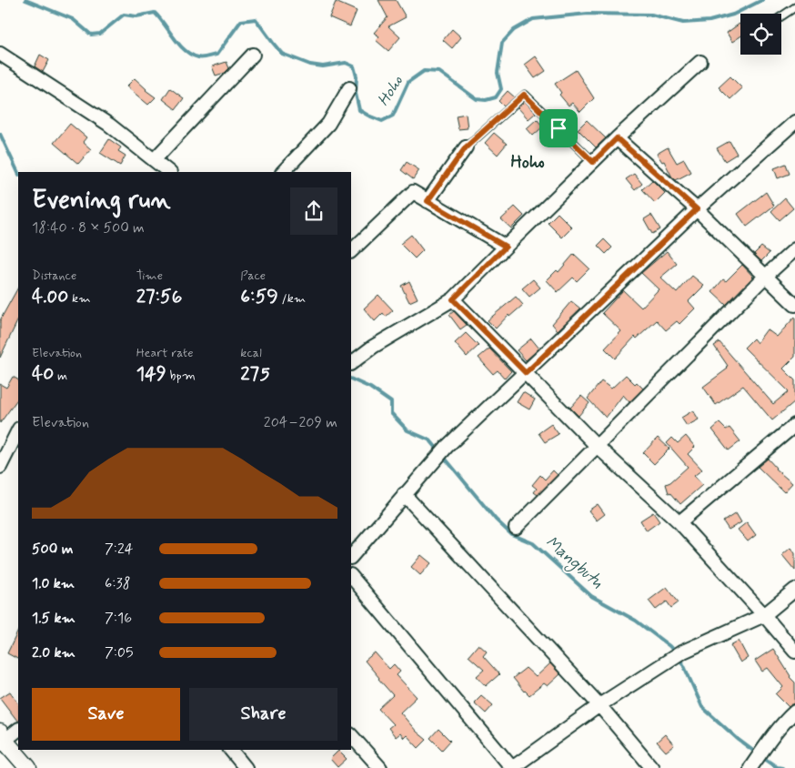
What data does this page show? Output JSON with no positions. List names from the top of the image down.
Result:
{
  "districts": ["Hoho"],
  "water": ["Hoho", "Mangbutu"],
  "page": {
    "heading": ["Evening run", "18:40 · 8 × 500 m"],
    "stats": [
      ["Distance", "4.00 km"],
      ["Time", "27:56"],
      ["Pace", "6:59 /km"],
      ["Elevation", "40 m"],
      ["Heart rate", "149 bpm"],
      ["kcal", "275"]
    ],
    "chart": ["Elevation", "204–209 m"],
    "list": [
      {
        "name": "500 m",
        "note": "7:24"
      },
      {
        "name": "1.0 km",
        "note": "6:38"
      },
      {
        "name": "1.5 km",
        "note": "7:16"
      },
      {
        "name": "2.0 km",
        "note": "7:05"
      }
    ],
    "buttons": ["Save", "Share"]
  }
}
